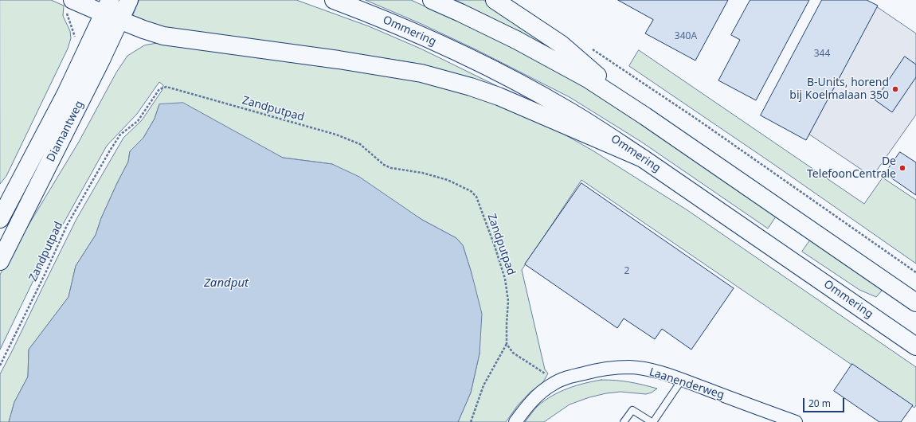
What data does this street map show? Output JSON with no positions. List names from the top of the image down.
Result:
{
  "streets": {
    "main road": ["Ommering", "Diamantweg"],
    "street": ["Laanenderweg"],
    "path": ["Zandputpad"]
  },
  "water": ["Zandput"],
  "places": ["B-Units, horend bij Koelmalaan 350", "De TelefoonCentrale"],
  "house_numbers": ["340A", "344", "2"],
  "scale_bar": "20 m"
}
